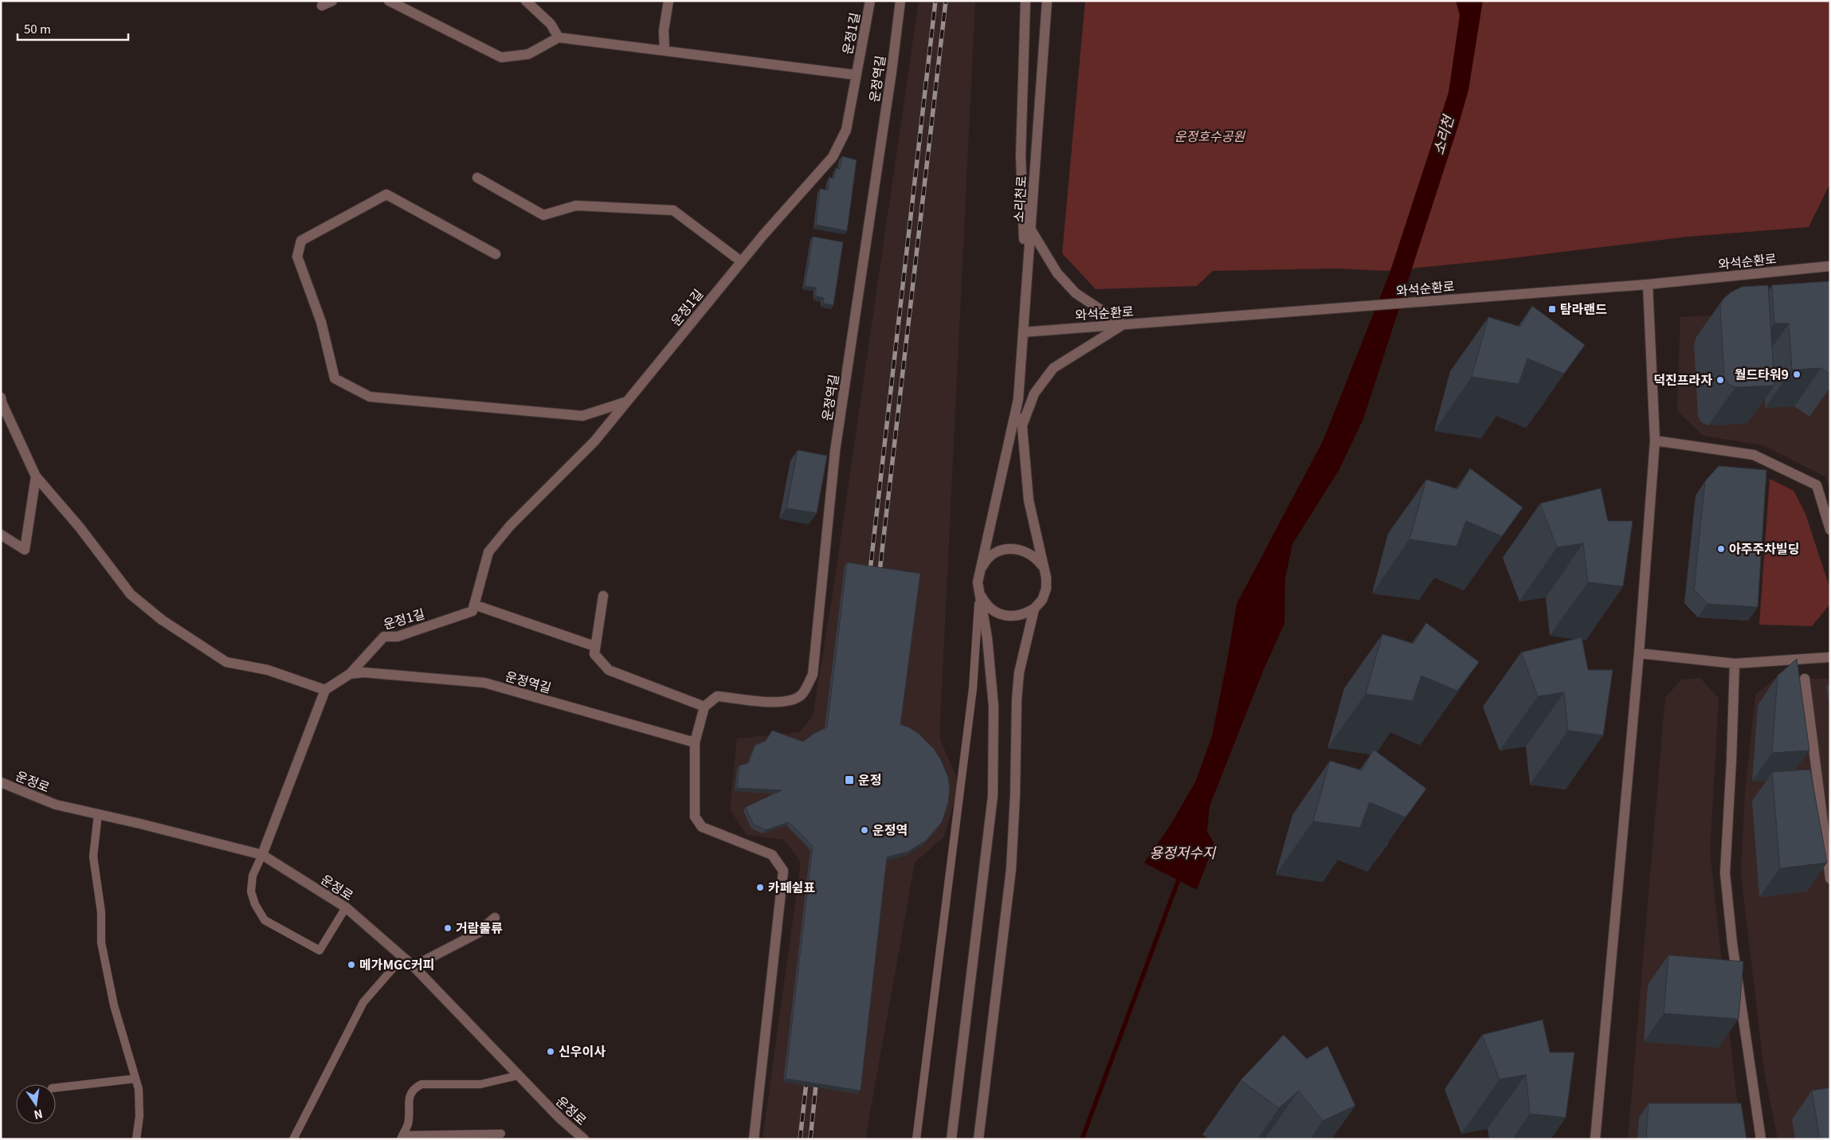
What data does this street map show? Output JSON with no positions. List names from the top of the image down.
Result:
{
  "streets": {
    "street": [
      "운정1길",
      "운정역길",
      "소리천로",
      "와석순환로",
      "운정로"
    ]
  },
  "crossings": [
    ["운정1길", "운정역길"],
    ["소리천로", "와석순환로"]
  ],
  "water": ["소리천", "용정저수지"],
  "parks": ["운정호수공원"],
  "places": {
    "transit": ["탐라랜드", "운정"],
    "other": [
      "월드타워9",
      "덕진프라자",
      "아주주차빌딩",
      "운정역",
      "카페쉼표",
      "거람물류",
      "메가MGC커피",
      "신우이사"
    ]
  },
  "scale_bar": "50 m",
  "north": "bottom"
}
